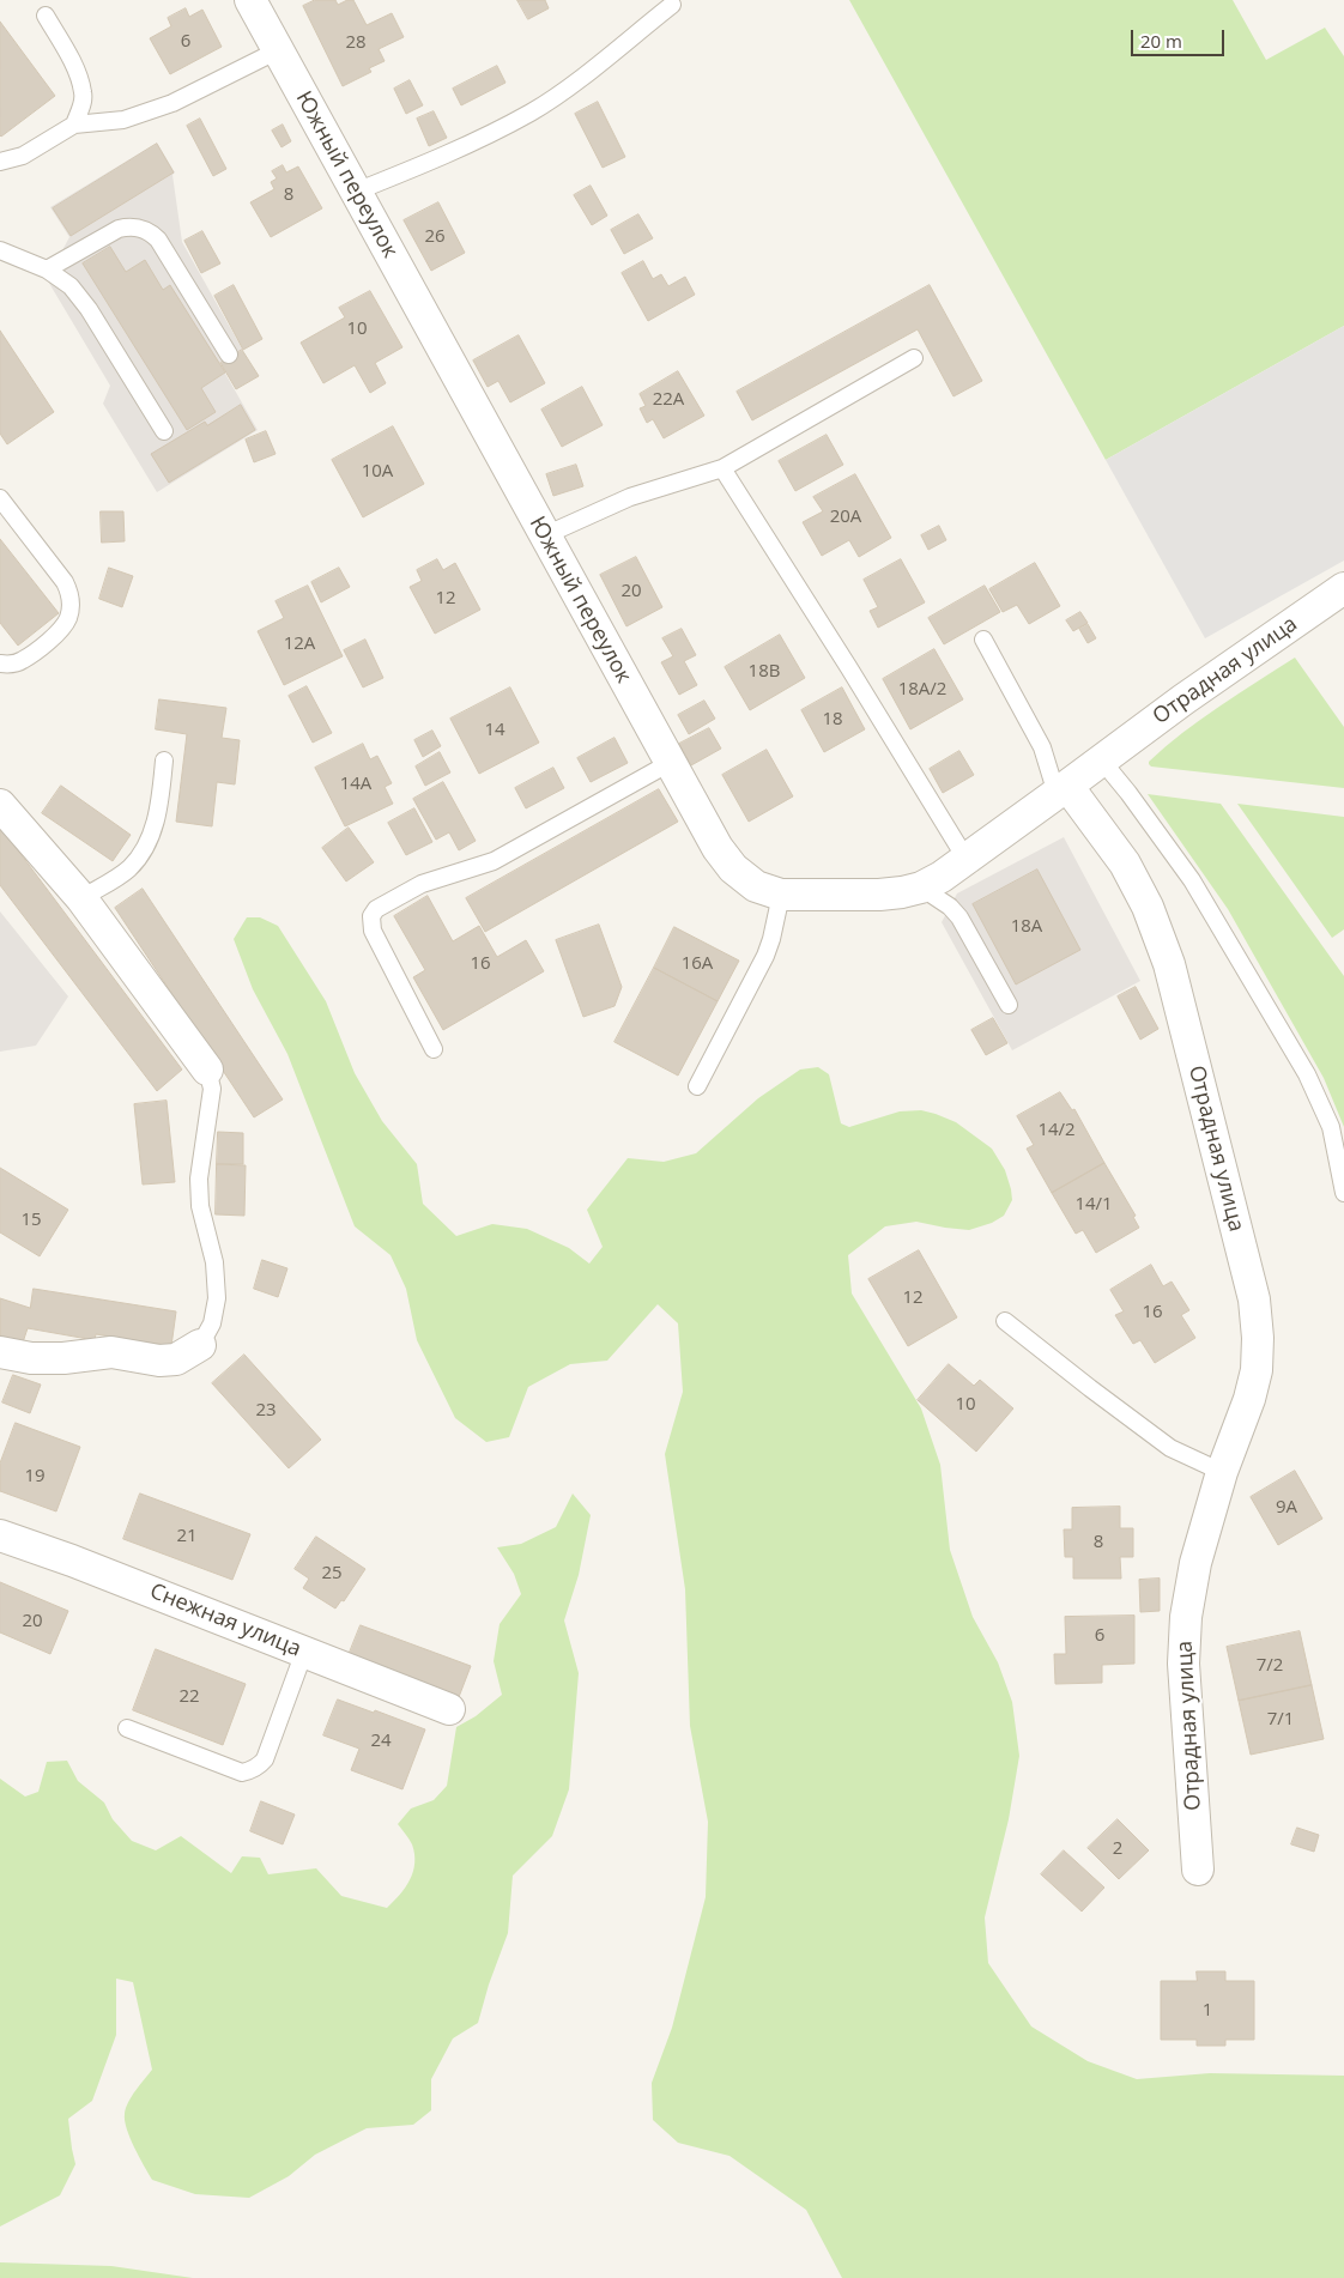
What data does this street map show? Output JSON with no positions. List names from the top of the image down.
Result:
{
  "streets": {
    "street": ["Южный переулок", "Отрадная улица", "Снежная улица"]
  },
  "crossings": [
    ["Южный переулок", "Отрадная улица"]
  ],
  "house_numbers": [
    "6",
    "28",
    "8",
    "26",
    "10",
    "22А",
    "10А",
    "20А",
    "20",
    "12",
    "12А",
    "18В",
    "18А/2",
    "18",
    "14",
    "14А",
    "18А",
    "16",
    "16А",
    "14/2",
    "14/1",
    "15",
    "12",
    "16",
    "10",
    "23",
    "19",
    "9А",
    "21",
    "8",
    "25",
    "20",
    "6",
    "7/2",
    "22",
    "7/1",
    "24",
    "2",
    "1"
  ],
  "scale_bar": "20 m"
}
